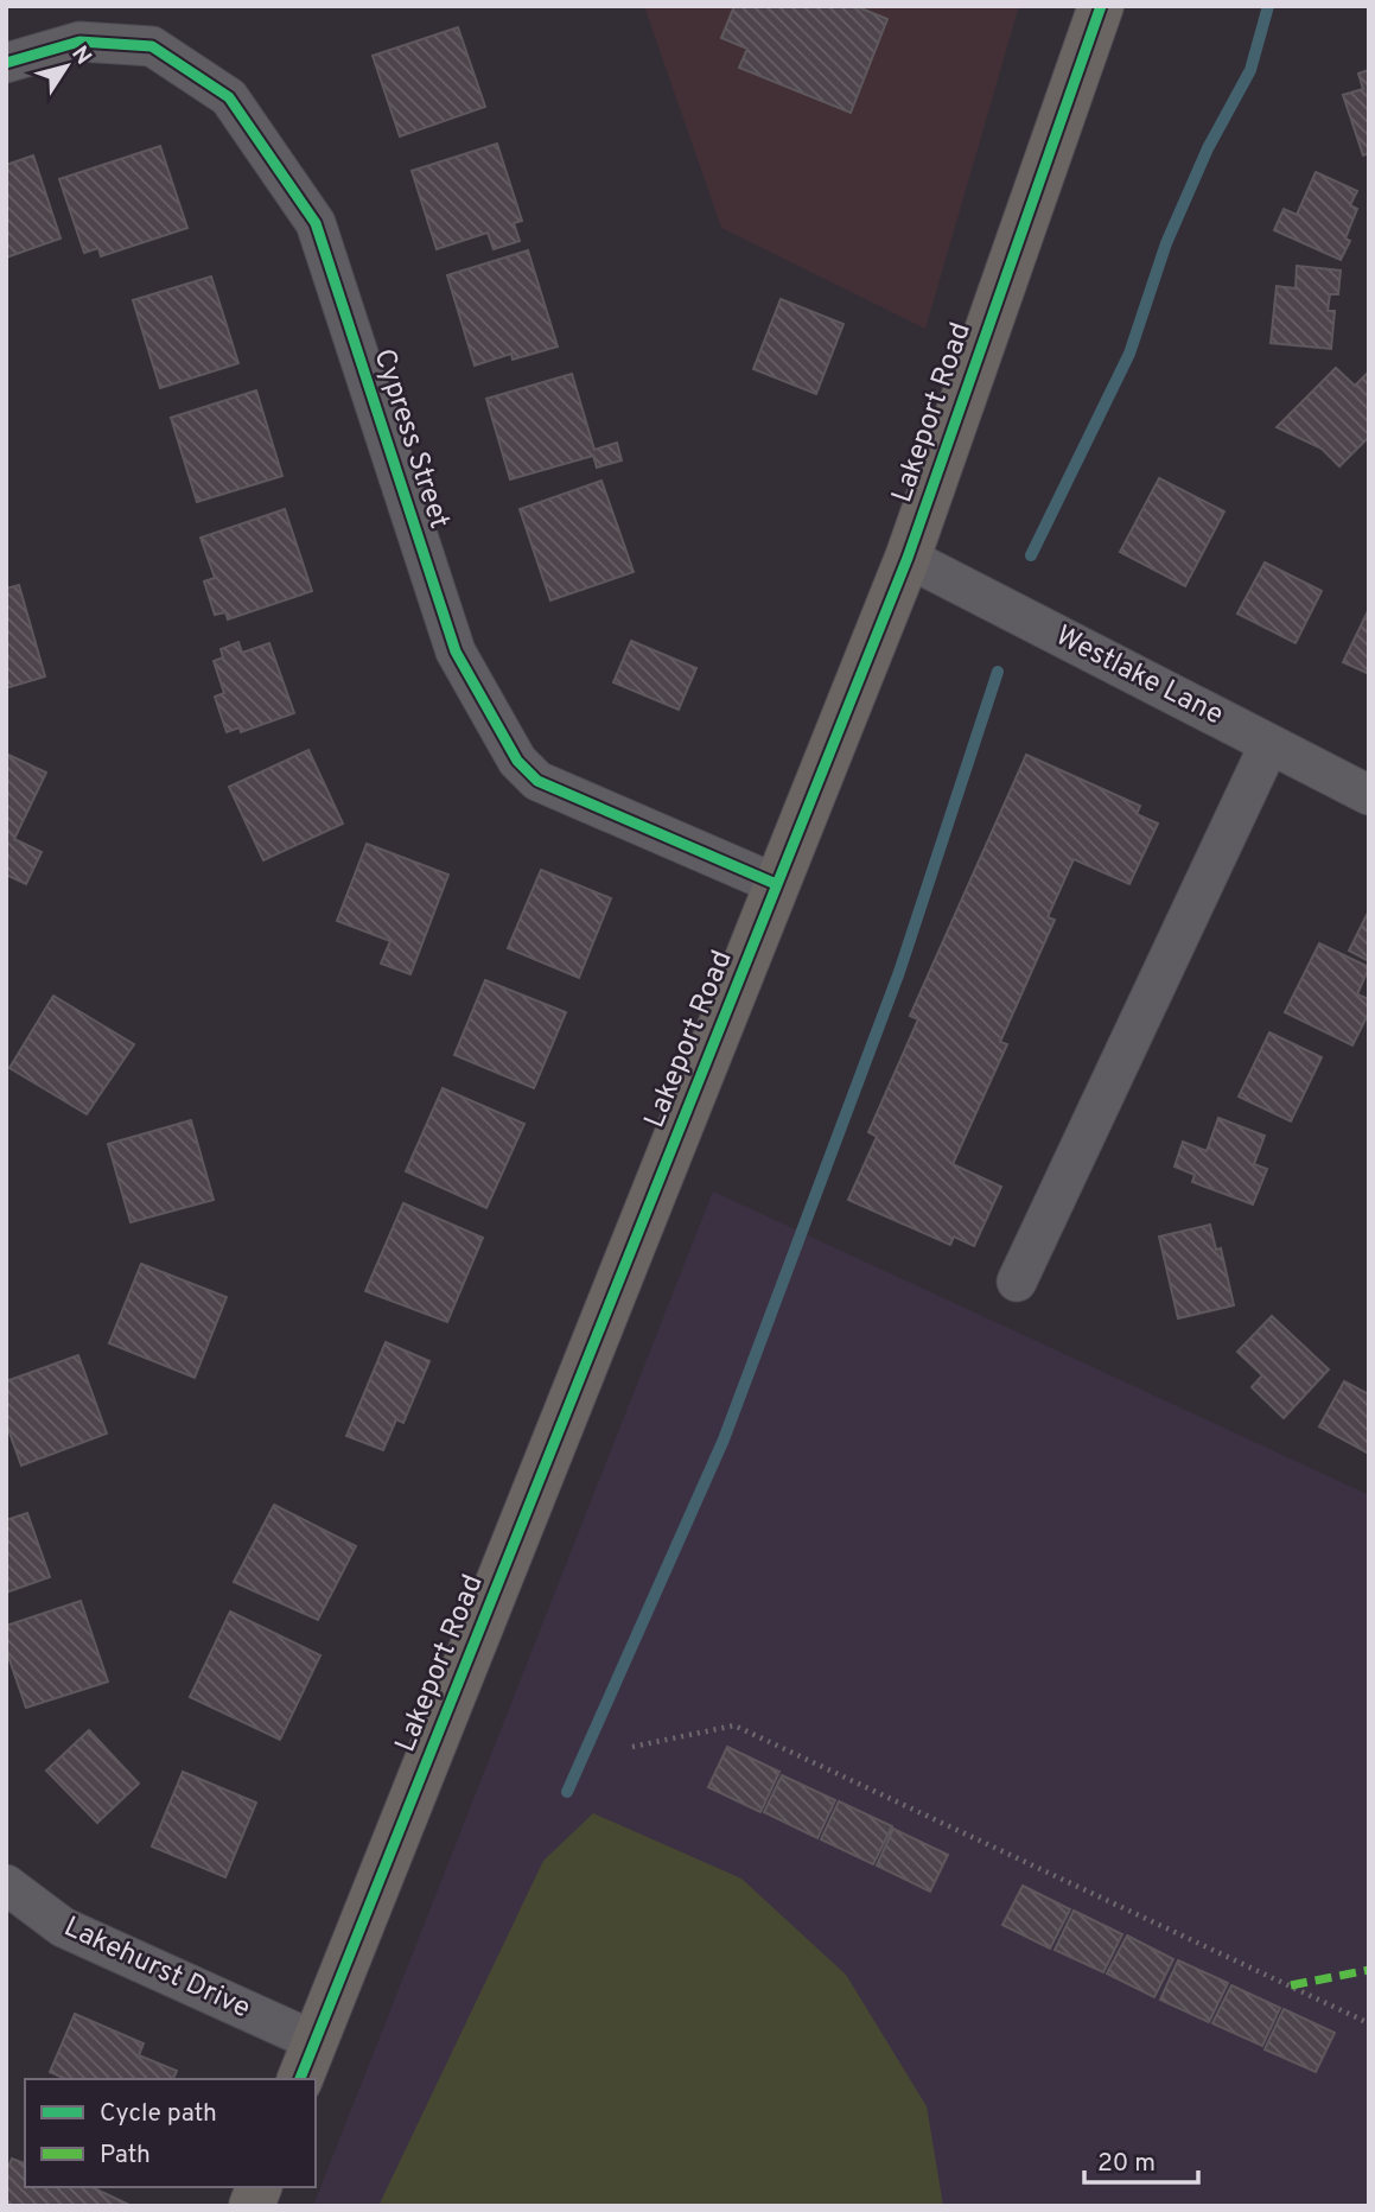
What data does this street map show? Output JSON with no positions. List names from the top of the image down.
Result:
{
  "streets": {
    "main road": ["Lakeport Road"],
    "street": ["Cypress Street", "Westlake Lane", "Lakehurst Drive"]
  },
  "crossings": [
    ["Lakeport Road", "Cypress Street"],
    ["Lakeport Road", "Westlake Lane"],
    ["Lakeport Road", "Lakehurst Drive"]
  ],
  "legend": ["Cycle path", "Path"],
  "scale_bar": "20 m",
  "north": "top right"
}
